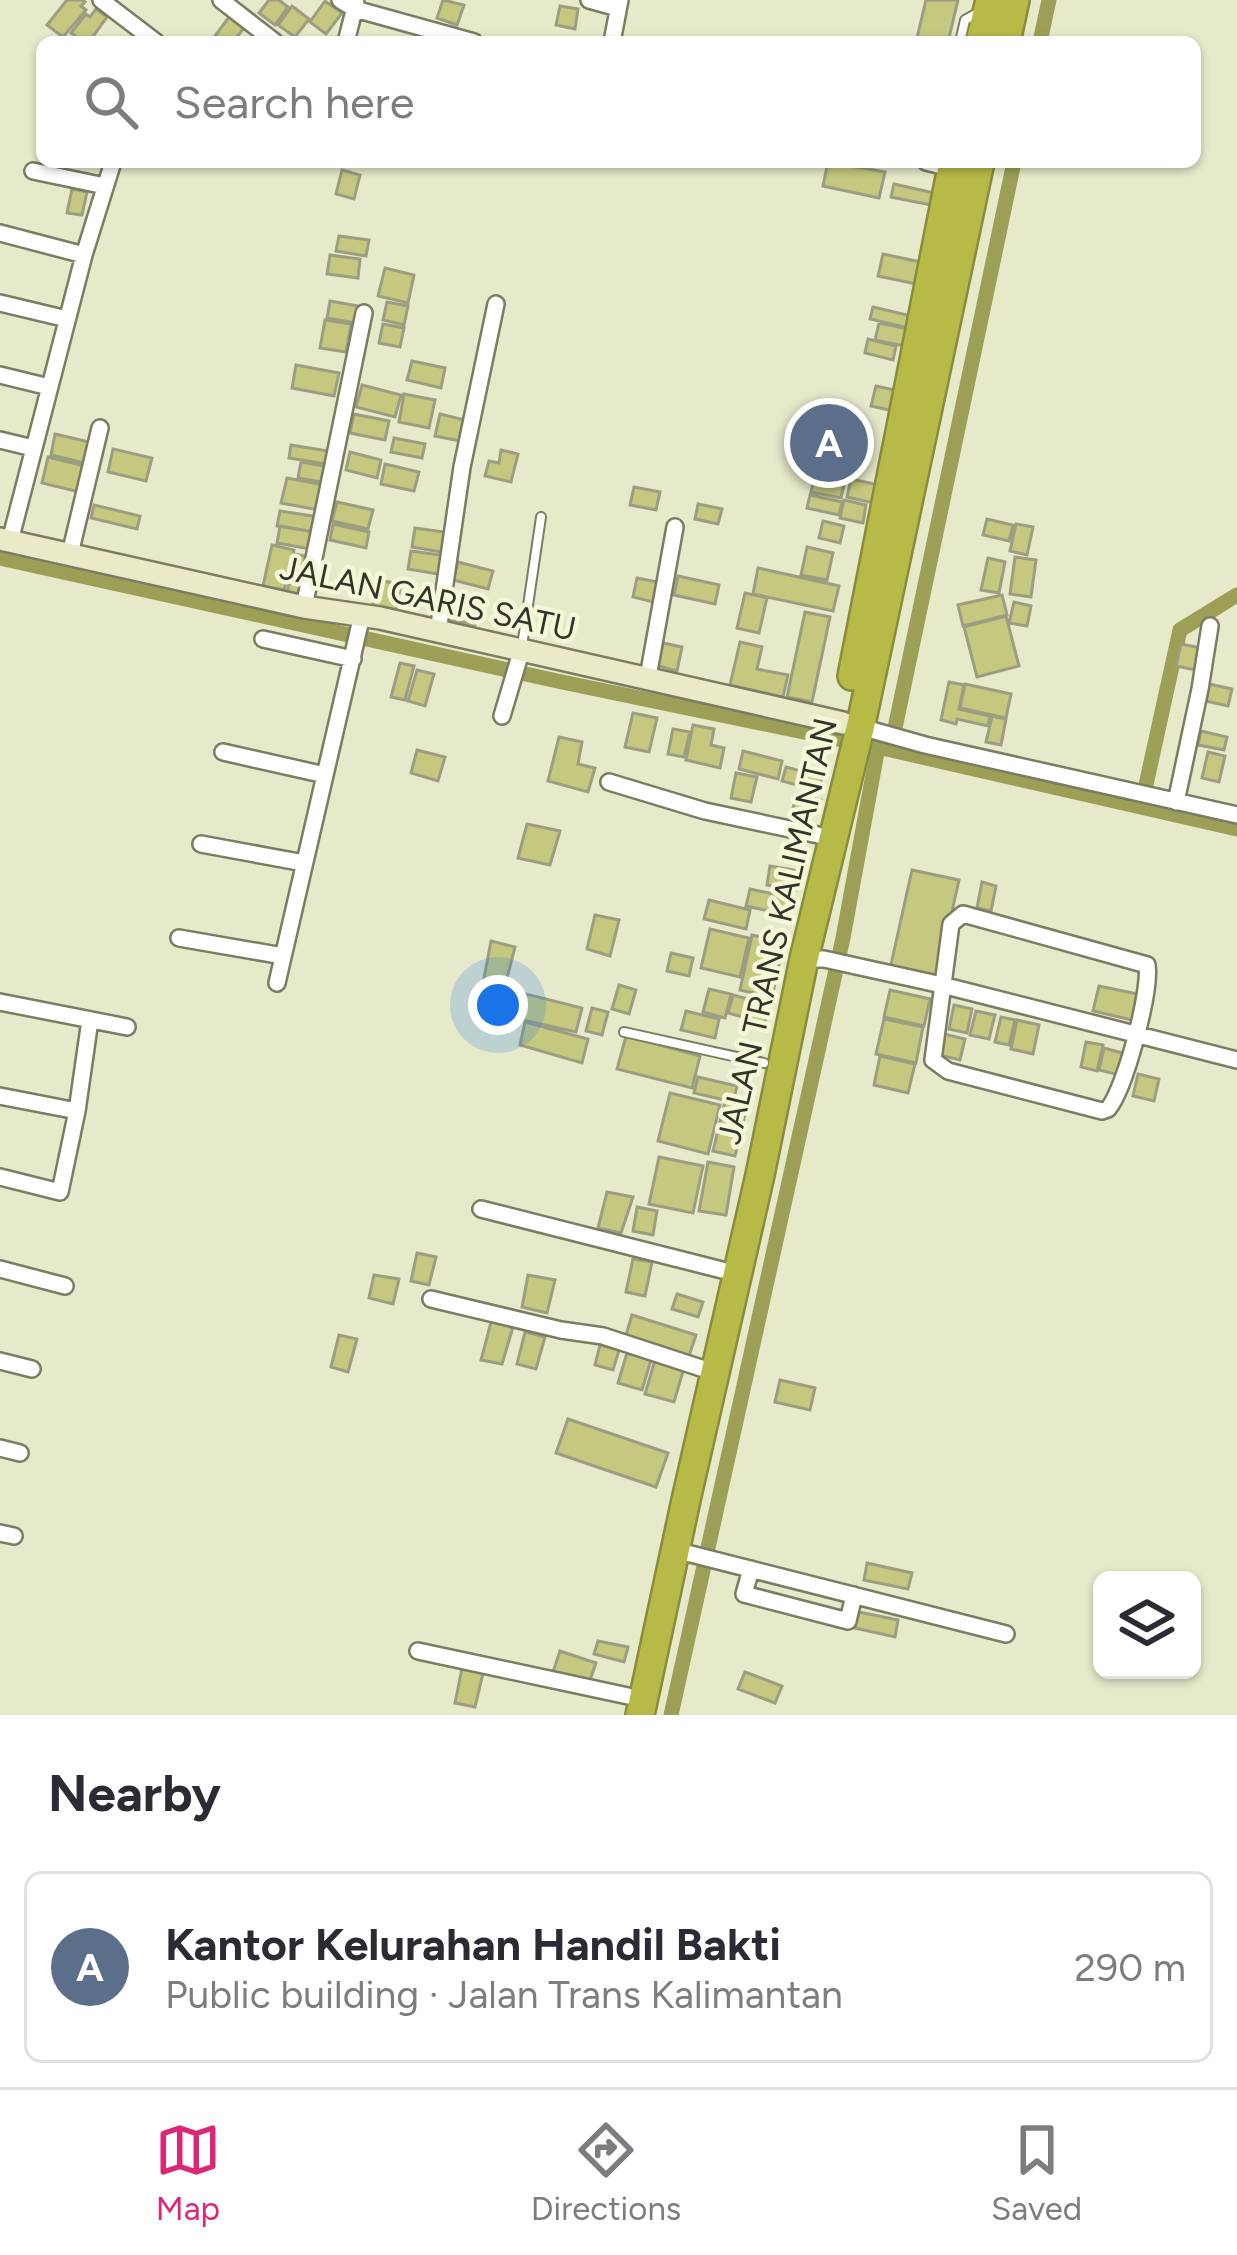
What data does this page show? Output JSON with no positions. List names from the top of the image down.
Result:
{
  "streets": {
    "highway": ["JALAN TRANS KALIMANTAN"],
    "street": ["JALAN GARIS SATU"]
  },
  "crossings": [
    ["JALAN GARIS SATU", "JALAN TRANS KALIMANTAN"]
  ],
  "page": {
    "search": "Search here",
    "pins": "A",
    "heading": "Nearby",
    "list": [
      {
        "mark": "A",
        "name": "Kantor Kelurahan Handil Bakti",
        "note": "Public building · Jalan Trans Kalimantan",
        "value": "290 m"
      }
    ],
    "nav": ["Map", "Directions", "Saved"]
  }
}
